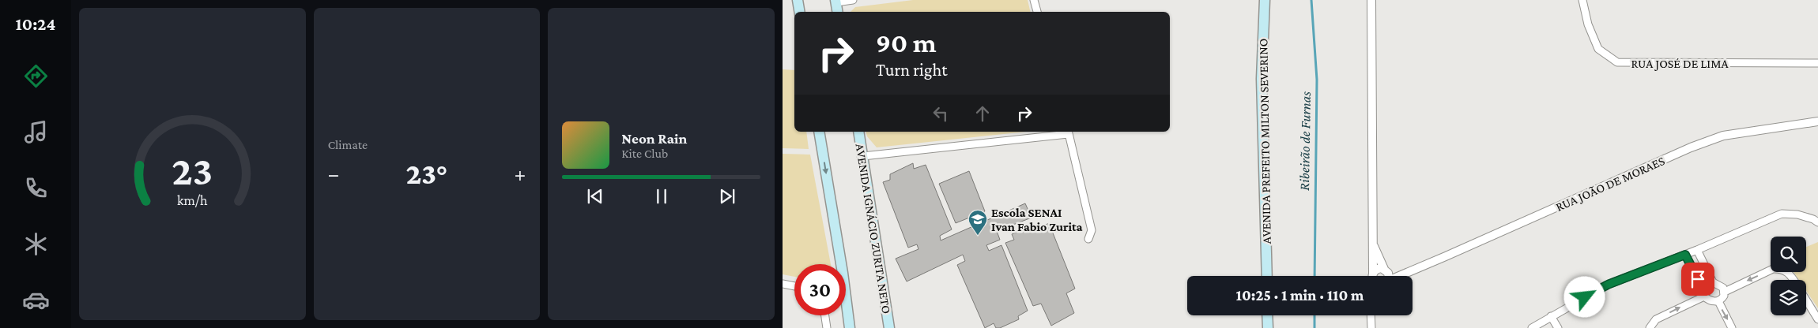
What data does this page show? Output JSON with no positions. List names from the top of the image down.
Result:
{
  "streets": {
    "main road": ["AVENIDA PREFEITO MILTON SEVERINO", "AVENIDA IGNÁCIO ZURITA NETO"],
    "street": ["RUA JOSÉ DE LIMA", "RUA JOÃO DE MORAES"]
  },
  "water": ["Ribeirão de Furnas"],
  "places": {
    "school or university": ["Escola SENAI Ivan Fabio Zurita"]
  },
  "page": {
    "tabs": "10:24",
    "tile": "Climate",
    "turn": ["90 m", "Turn right"],
    "song": ["Neon Rain", "Kite Club"],
    "heat": ["−", "23°", "+"],
    "limit": "30",
    "trip": "10:25 · 1 min · 110 m",
    "gauge": ["23", "km/h"]
  }
}
